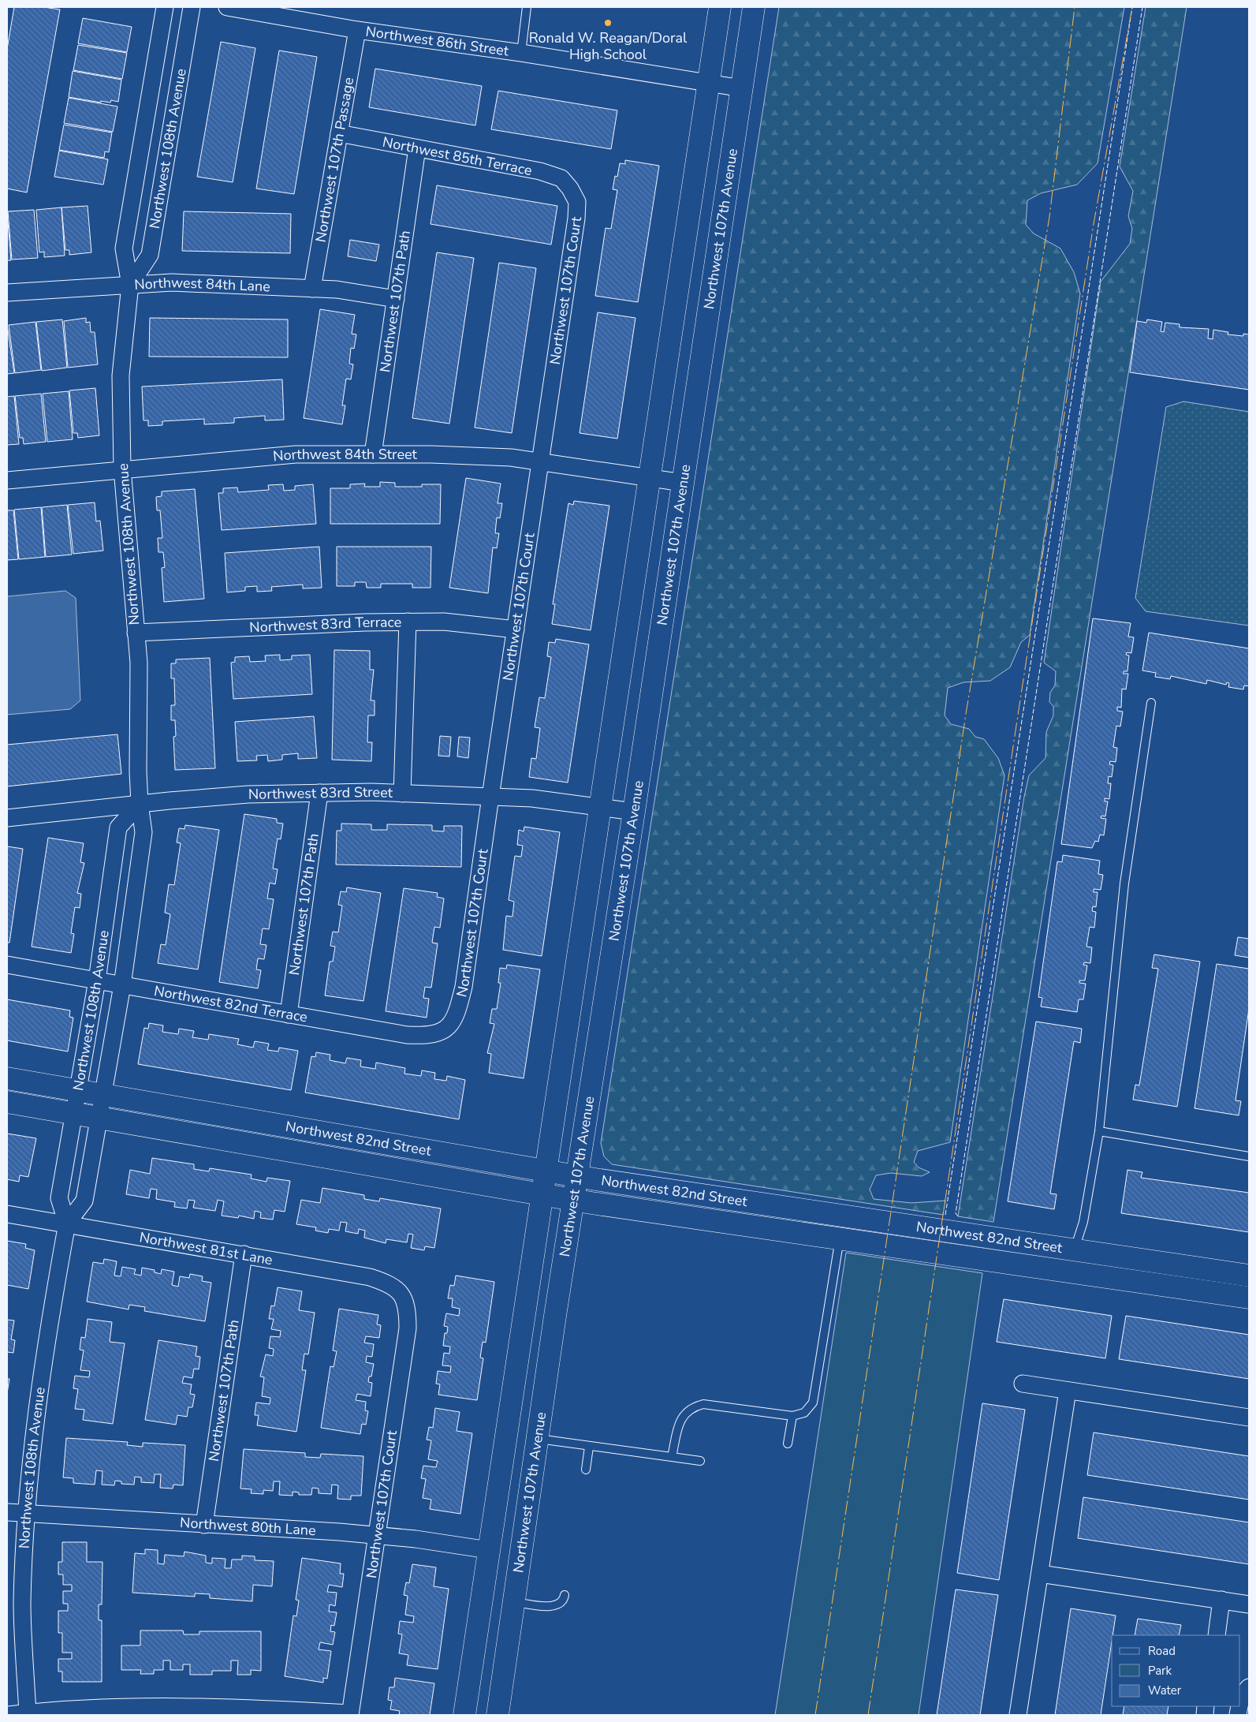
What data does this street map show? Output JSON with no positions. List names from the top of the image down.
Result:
{
  "streets": {
    "main road": ["Northwest 107th Avenue", "Northwest 82nd Street"],
    "street": [
      "Northwest 86th Street",
      "Northwest 108th Avenue",
      "Northwest 85th Terrace",
      "Northwest 107th Passage",
      "Northwest 84th Lane",
      "Northwest 107th Court",
      "Northwest 107th Path",
      "Northwest 84th Street",
      "Northwest 83rd Terrace",
      "Northwest 83rd Street",
      "Northwest 82nd Terrace",
      "Northwest 81st Lane",
      "Northwest 80th Lane"
    ]
  },
  "crossings": [
    ["Northwest 86th Street", "Northwest 107th Passage"],
    ["Northwest 86th Street", "Northwest 107th Avenue"],
    ["Northwest 108th Avenue", "Northwest 84th Lane"],
    ["Northwest 108th Avenue", "Northwest 84th Street"],
    ["Northwest 108th Avenue", "Northwest 83rd Terrace"],
    ["Northwest 108th Avenue", "Northwest 83rd Street"],
    ["Northwest 108th Avenue", "Northwest 82nd Terrace"],
    ["Northwest 108th Avenue", "Northwest 82nd Street"],
    ["Northwest 108th Avenue", "Northwest 81st Lane"],
    ["Northwest 108th Avenue", "Northwest 80th Lane"],
    ["Northwest 85th Terrace", "Northwest 107th Passage"],
    ["Northwest 85th Terrace", "Northwest 107th Court"],
    ["Northwest 85th Terrace", "Northwest 107th Path"],
    ["Northwest 107th Passage", "Northwest 84th Lane"],
    ["Northwest 107th Avenue", "Northwest 84th Street"],
    ["Northwest 107th Avenue", "Northwest 83rd Street"],
    ["Northwest 107th Avenue", "Northwest 82nd Street"],
    ["Northwest 84th Lane", "Northwest 107th Path"],
    ["Northwest 107th Court", "Northwest 84th Street"],
    ["Northwest 107th Court", "Northwest 83rd Terrace"],
    ["Northwest 107th Court", "Northwest 83rd Street"],
    ["Northwest 107th Court", "Northwest 82nd Terrace"],
    ["Northwest 107th Court", "Northwest 81st Lane"],
    ["Northwest 107th Court", "Northwest 80th Lane"],
    ["Northwest 107th Path", "Northwest 84th Street"],
    ["Northwest 107th Path", "Northwest 83rd Street"],
    ["Northwest 107th Path", "Northwest 82nd Terrace"],
    ["Northwest 107th Path", "Northwest 81st Lane"],
    ["Northwest 107th Path", "Northwest 80th Lane"]
  ],
  "places": ["Ronald W. Reagan/Doral High School"],
  "legend": ["Road", "Park", "Water"]
}
